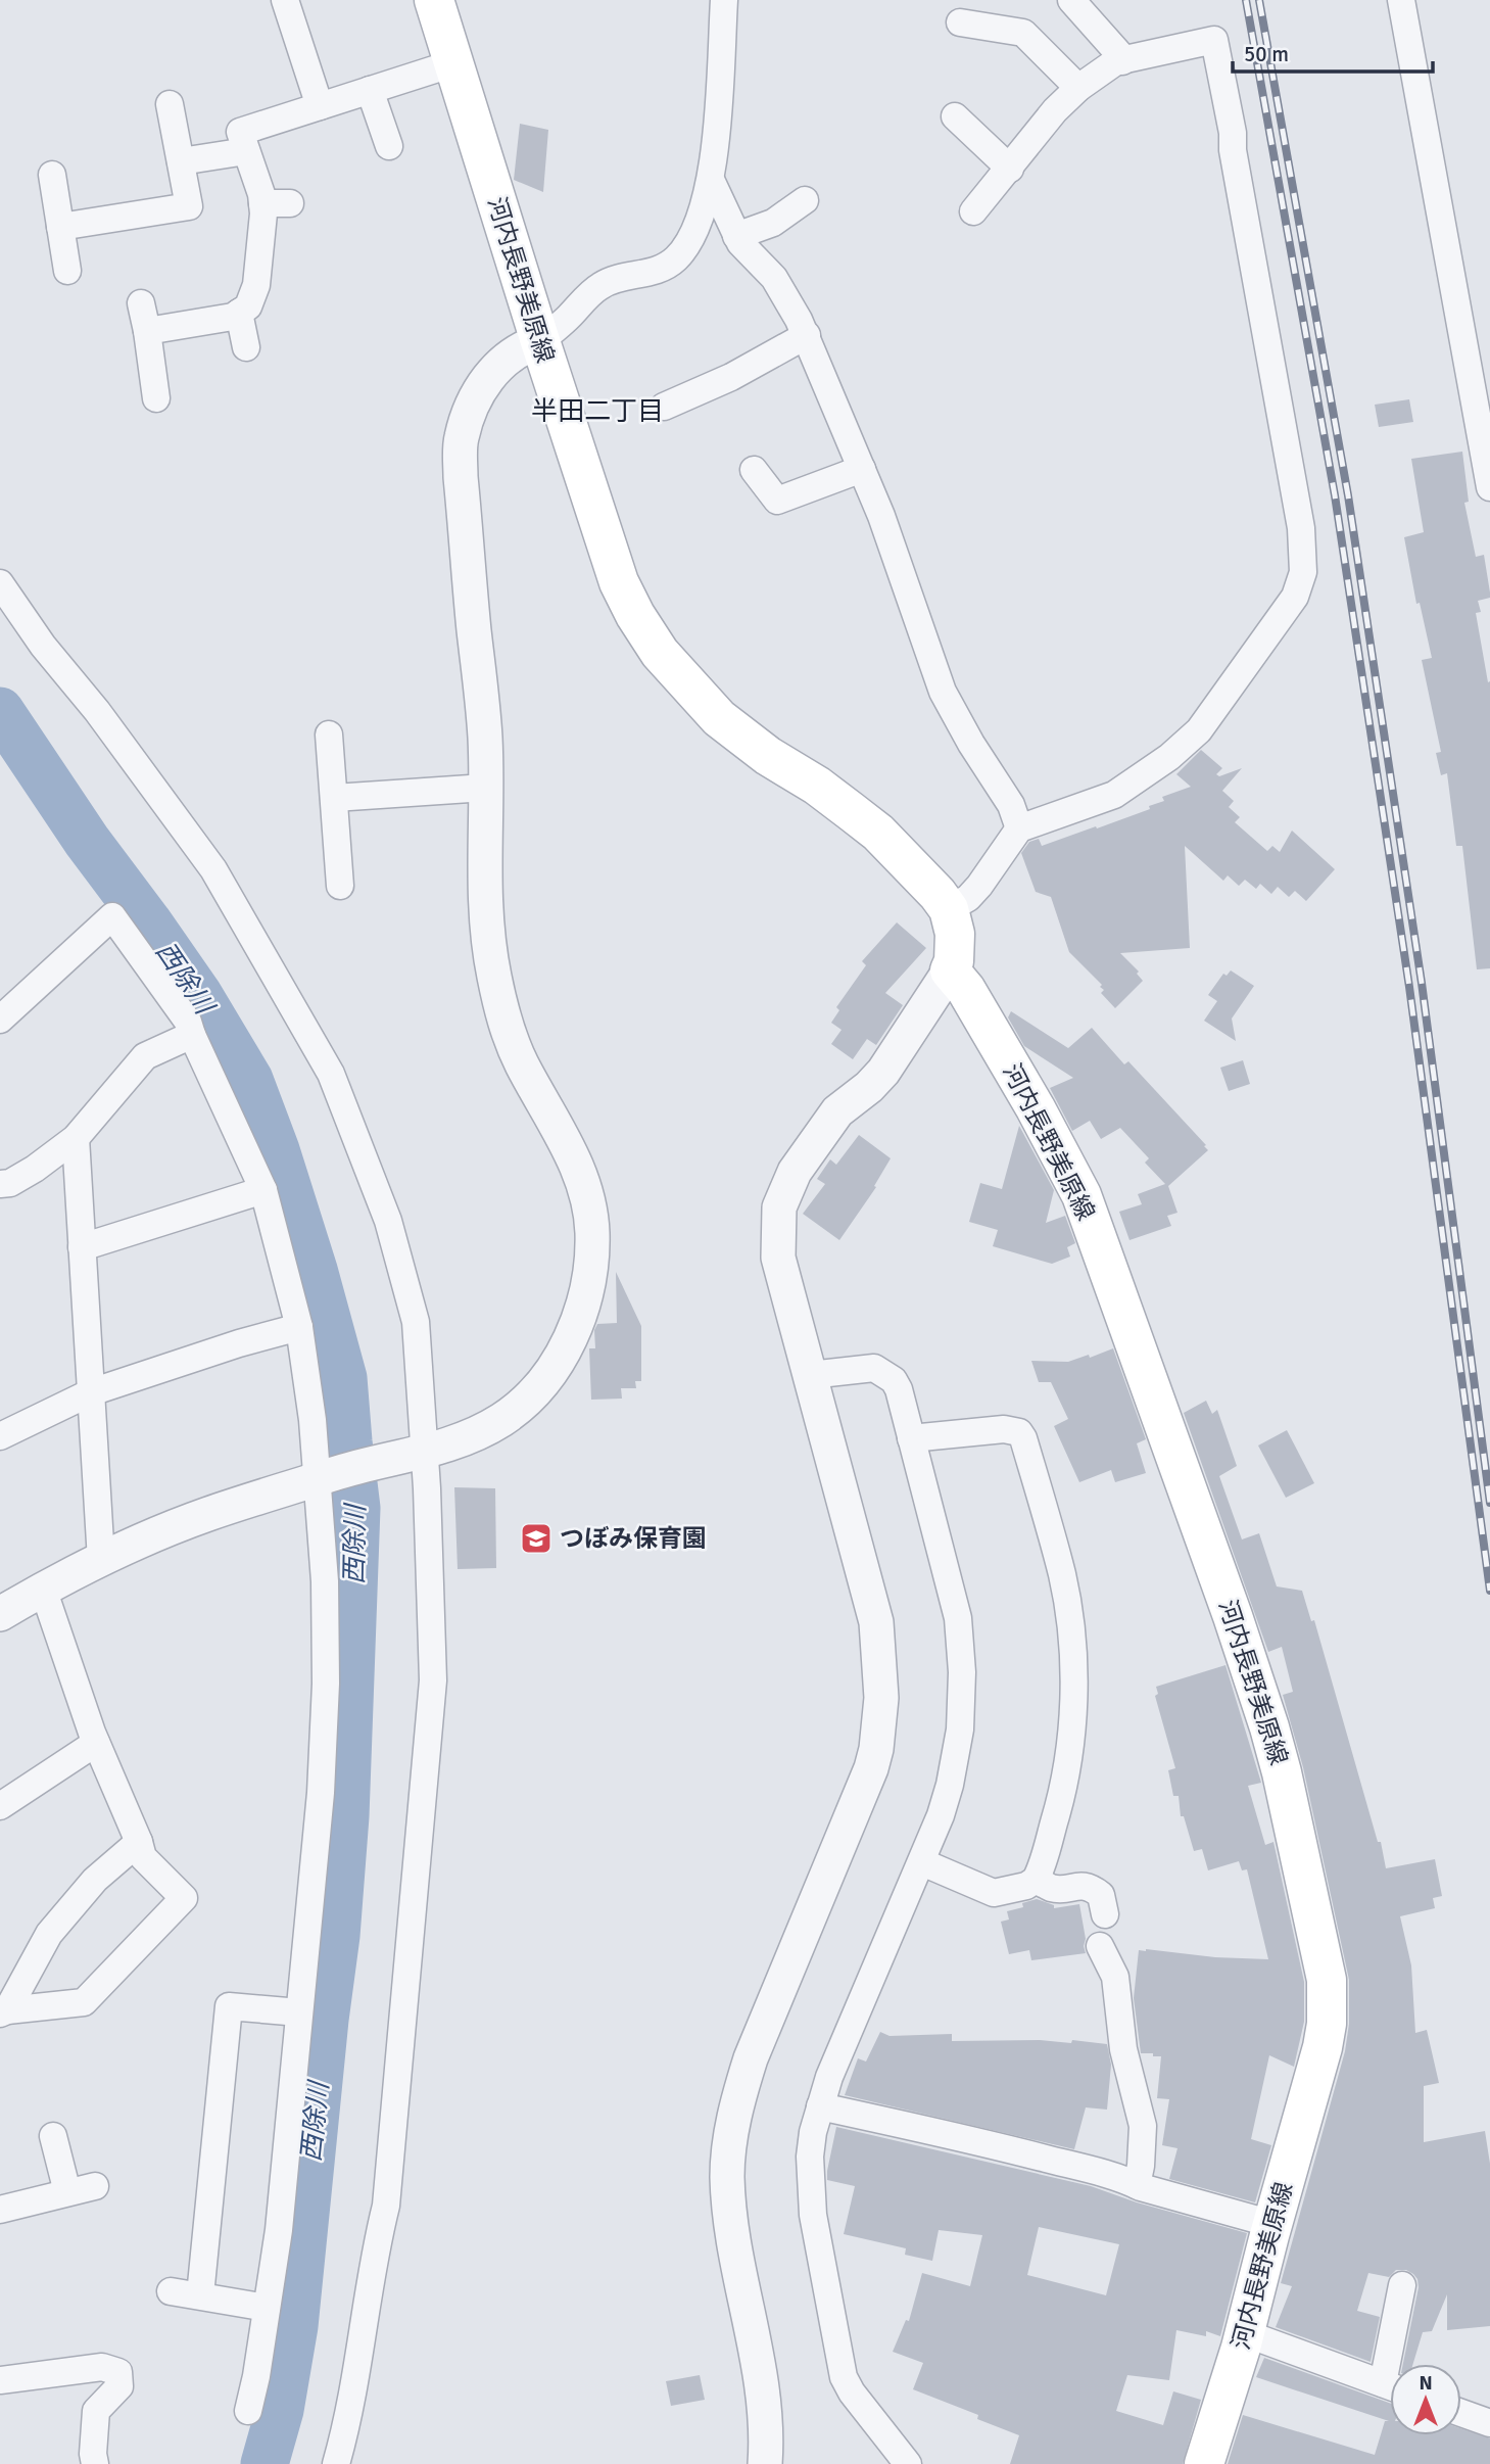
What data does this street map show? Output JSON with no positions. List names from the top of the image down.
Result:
{
  "streets": {
    "main road": ["河内長野美原線"]
  },
  "districts": ["半田二丁目"],
  "water": ["西除川"],
  "places": {
    "school or university": ["つぼみ保育園"]
  },
  "scale_bar": "50 m",
  "north": "top"
}
